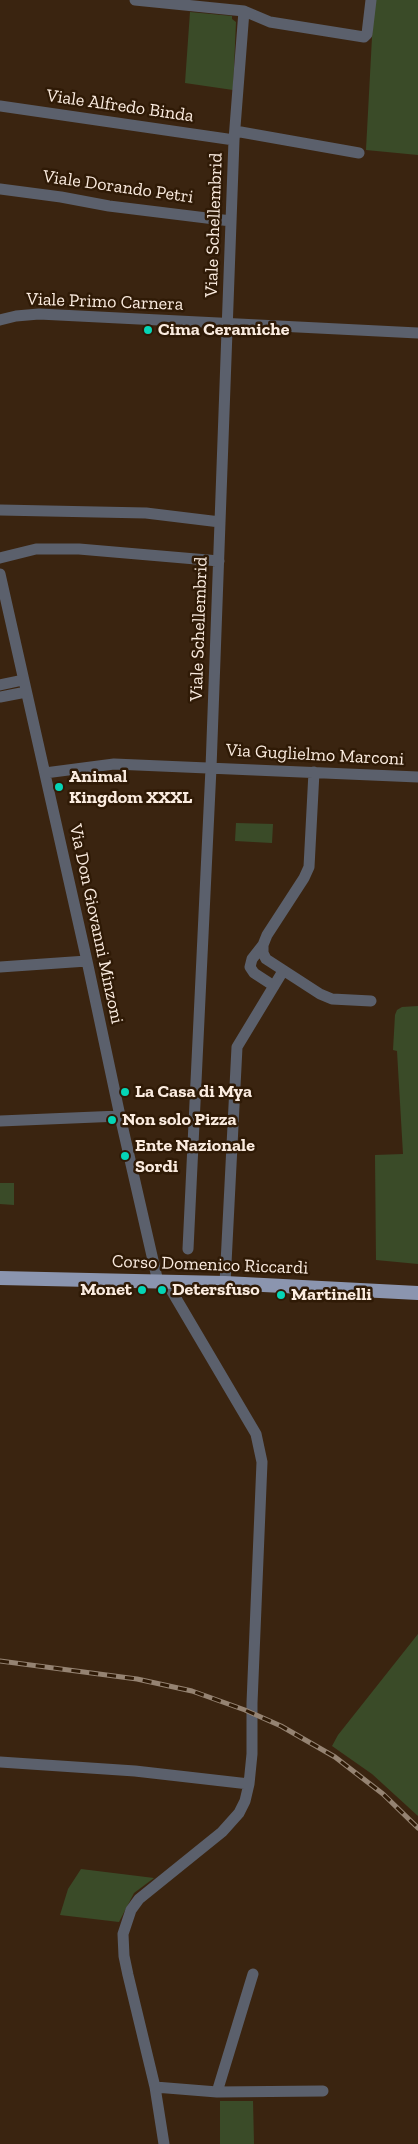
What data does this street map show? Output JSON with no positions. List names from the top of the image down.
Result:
{
  "streets": {
    "main road": ["Corso Domenico Riccardi"],
    "street": [
      "Viale Alfredo Binda",
      "Viale Dorando Petri",
      "Viale Schellembrid",
      "Viale Primo Carnera",
      "Via Guglielmo Marconi",
      "Via Don Giovanni Minzoni"
    ]
  },
  "crossings": [
    ["Viale Alfredo Binda", "Viale Schellembrid"],
    ["Viale Dorando Petri", "Viale Schellembrid"],
    ["Viale Schellembrid", "Viale Primo Carnera"],
    ["Viale Schellembrid", "Via Guglielmo Marconi"],
    ["Via Guglielmo Marconi", "Via Don Giovanni Minzoni"],
    ["Via Don Giovanni Minzoni", "Corso Domenico Riccardi"]
  ],
  "places": [
    "Cima Ceramiche",
    "Animal Kingdom XXXL",
    "La Casa di Mya",
    "Non solo Pizza",
    "Ente Nazionale Sordi",
    "Monet",
    "Detersfuso",
    "Martinelli"
  ]
}
